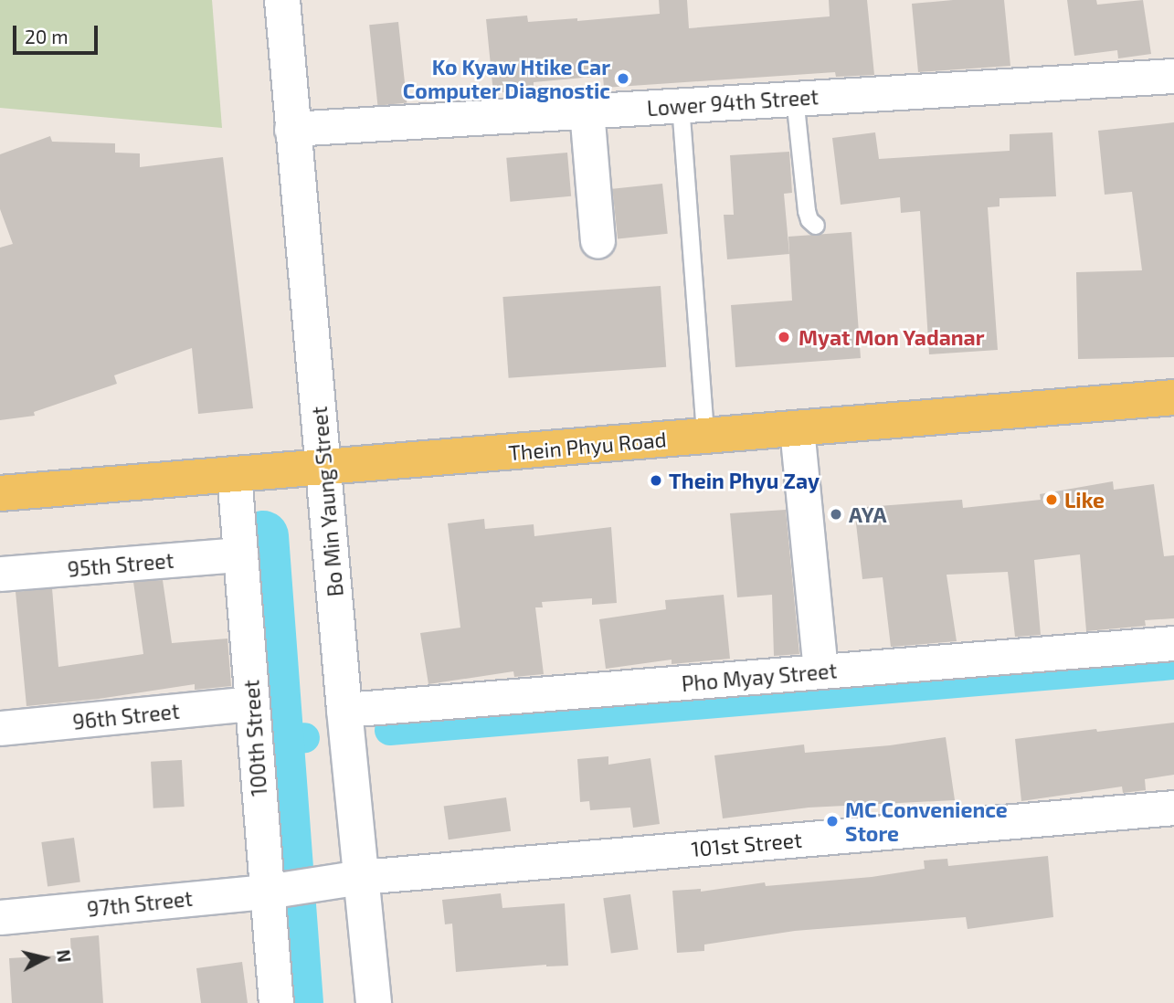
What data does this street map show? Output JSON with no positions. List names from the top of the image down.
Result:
{
  "streets": {
    "main road": ["Thein Phyu Road", "Bo Min Yaung Street"],
    "street": [
      "Lower 94th Street",
      "95th Street",
      "Pho Myay Street",
      "96th Street",
      "100th Street",
      "101st Street",
      "97th Street"
    ]
  },
  "crossings": [
    ["Lower 94th Street", "Bo Min Yaung Street"],
    ["Thein Phyu Road", "Bo Min Yaung Street"],
    ["Thein Phyu Road", "100th Street"],
    ["Bo Min Yaung Street", "Pho Myay Street"],
    ["Bo Min Yaung Street", "101st Street"],
    ["95th Street", "100th Street"],
    ["96th Street", "100th Street"],
    ["100th Street", "97th Street"],
    ["101st Street", "97th Street"]
  ],
  "places": [
    "Ko Kyaw Htike Car Computer Diagnostic",
    "Myat Mon Yadanar",
    "Thein Phyu Zay",
    "Like",
    "AYA",
    "MC Convenience Store"
  ],
  "scale_bar": "20 m",
  "north": "right"
}
